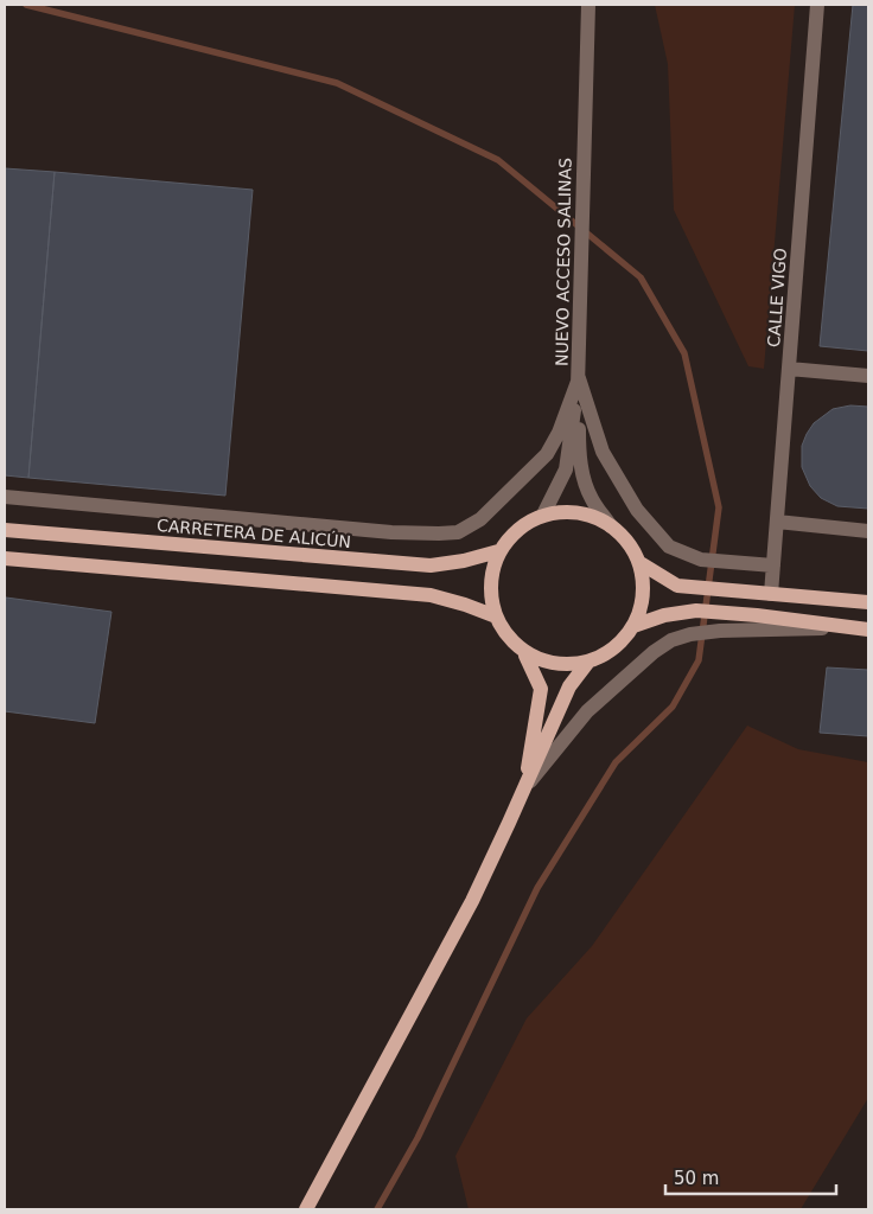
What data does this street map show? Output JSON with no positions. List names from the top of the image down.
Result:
{
  "streets": {
    "main road": ["CARRETERA DE ALICÚN"],
    "street": ["NUEVO ACCESO SALINAS", "CALLE VIGO"]
  },
  "crossings": [
    ["NUEVO ACCESO SALINAS", "CARRETERA DE ALICÚN"]
  ],
  "scale_bar": "50 m"
}
